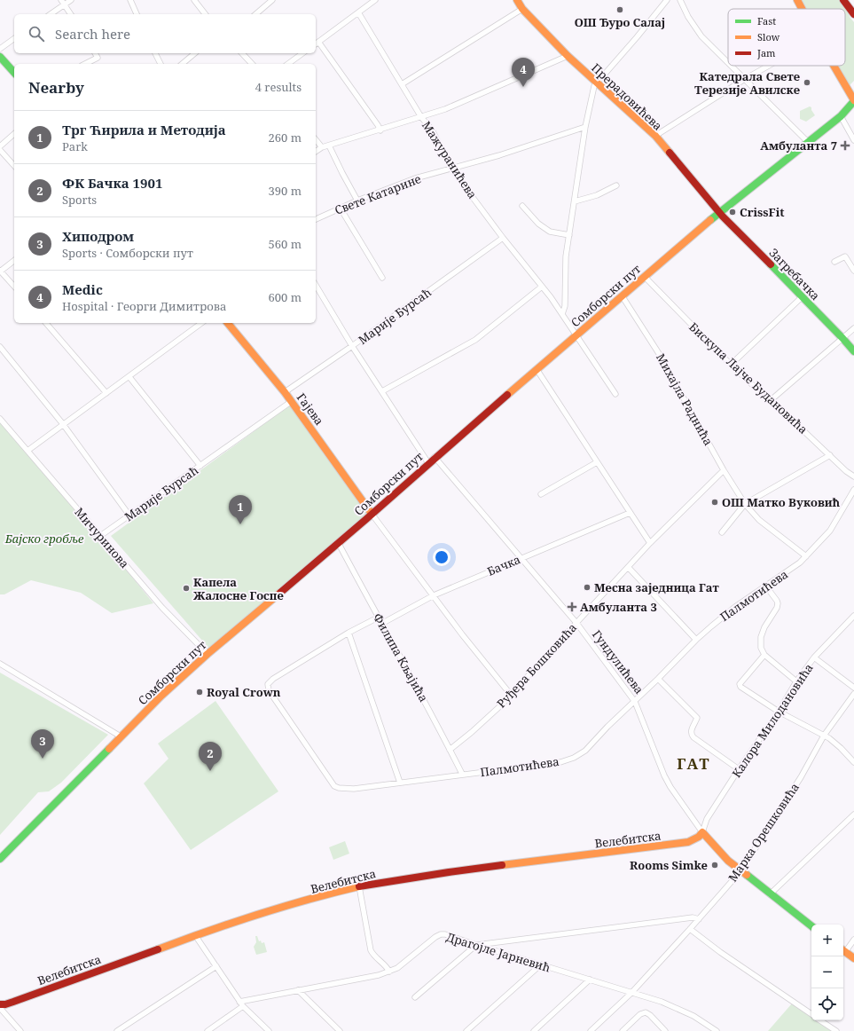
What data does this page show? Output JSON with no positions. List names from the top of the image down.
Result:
{
  "streets": {
    "main road": [
      "Прерадовићева",
      "Загребачка",
      "Сомборски пут",
      "Гајева",
      "Гундулићева",
      "Велебитска"
    ],
    "street": [
      "Мажуранићева",
      "Свете Катарине",
      "Марије Бурсаћ",
      "Бискупа Лајче Будановића",
      "Михајла Раднића",
      "Мичуринова",
      "Бачка",
      "Палмотићева",
      "Филипа Кљајића",
      "Руђера Бошковића",
      "Калора Милодановића",
      "Марка Орешковића",
      "Драгојле Јарневић"
    ]
  },
  "crossings": [
    ["Прерадовићева", "Загребачка"],
    ["Прерадовићева", "Сомборски пут"],
    ["Мажуранићева", "Свете Катарине"],
    ["Мажуранићева", "Сомборски пут"],
    ["Мажуранићева", "Марије Бурсаћ"],
    ["Загребачка", "Сомборски пут"],
    ["Сомборски пут", "Бискупа Лајче Будановића"],
    ["Сомборски пут", "Михајла Раднића"],
    ["Сомборски пут", "Гајева"],
    ["Сомборски пут", "Мичуринова"],
    ["Сомборски пут", "Филипа Кљајића"],
    ["Сомборски пут", "Гундулићева"],
    ["Марије Бурсаћ", "Гајева"],
    ["Марије Бурсаћ", "Мичуринова"],
    ["Михајла Раднића", "Палмотићева"],
    ["Михајла Раднића", "Руђера Бошковића"],
    ["Бачка", "Филипа Кљајића"],
    ["Бачка", "Гундулићева"],
    ["Палмотићева", "Филипа Кљајића"],
    ["Палмотићева", "Гундулићева"],
    ["Филипа Кљајића", "Руђера Бошковића"],
    ["Гундулићева", "Руђера Бошковића"],
    ["Гундулићева", "Калора Милодановића"],
    ["Гундулићева", "Марка Орешковића"],
    ["Гундулићева", "Велебитска"],
    ["Калора Милодановића", "Велебитска"],
    ["Марка Орешковића", "Драгојле Јарневић"]
  ],
  "districts": ["ГАТ"],
  "parks": ["Бајско гробље"],
  "places": {
    "other": [
      "ОШ Ђуро Салај",
      "Катедрала Свете Терезије Авилске",
      "CrissFit",
      "ОШ Матко Вуковић",
      "Месна заједница Гат",
      "Капела Жалосне Госпе",
      "Royal Crown",
      "Rooms Simke"
    ],
    "health": ["Амбуланта 7", "Амбуланта 3"]
  },
  "legend": ["Fast", "Slow", "Jam"],
  "page": {
    "search": "Search here",
    "pins": [
      "4",
      "1",
      "3",
      "2"
    ],
    "heading": ["Nearby", "4 results"],
    "list": [
      {
        "mark": "1",
        "name": "Трг Ћирила и Методија",
        "note": "Park",
        "value": "260 m"
      },
      {
        "mark": "2",
        "name": "ФК Бачка 1901",
        "note": "Sports",
        "value": "390 m"
      },
      {
        "mark": "3",
        "name": "Хиподром",
        "note": "Sports · Сомборски пут",
        "value": "560 m"
      },
      {
        "mark": "4",
        "name": "Medic",
        "note": "Hospital · Георги Димитрова",
        "value": "600 m"
      }
    ],
    "map_buttons": ["+", "−"]
  }
}
